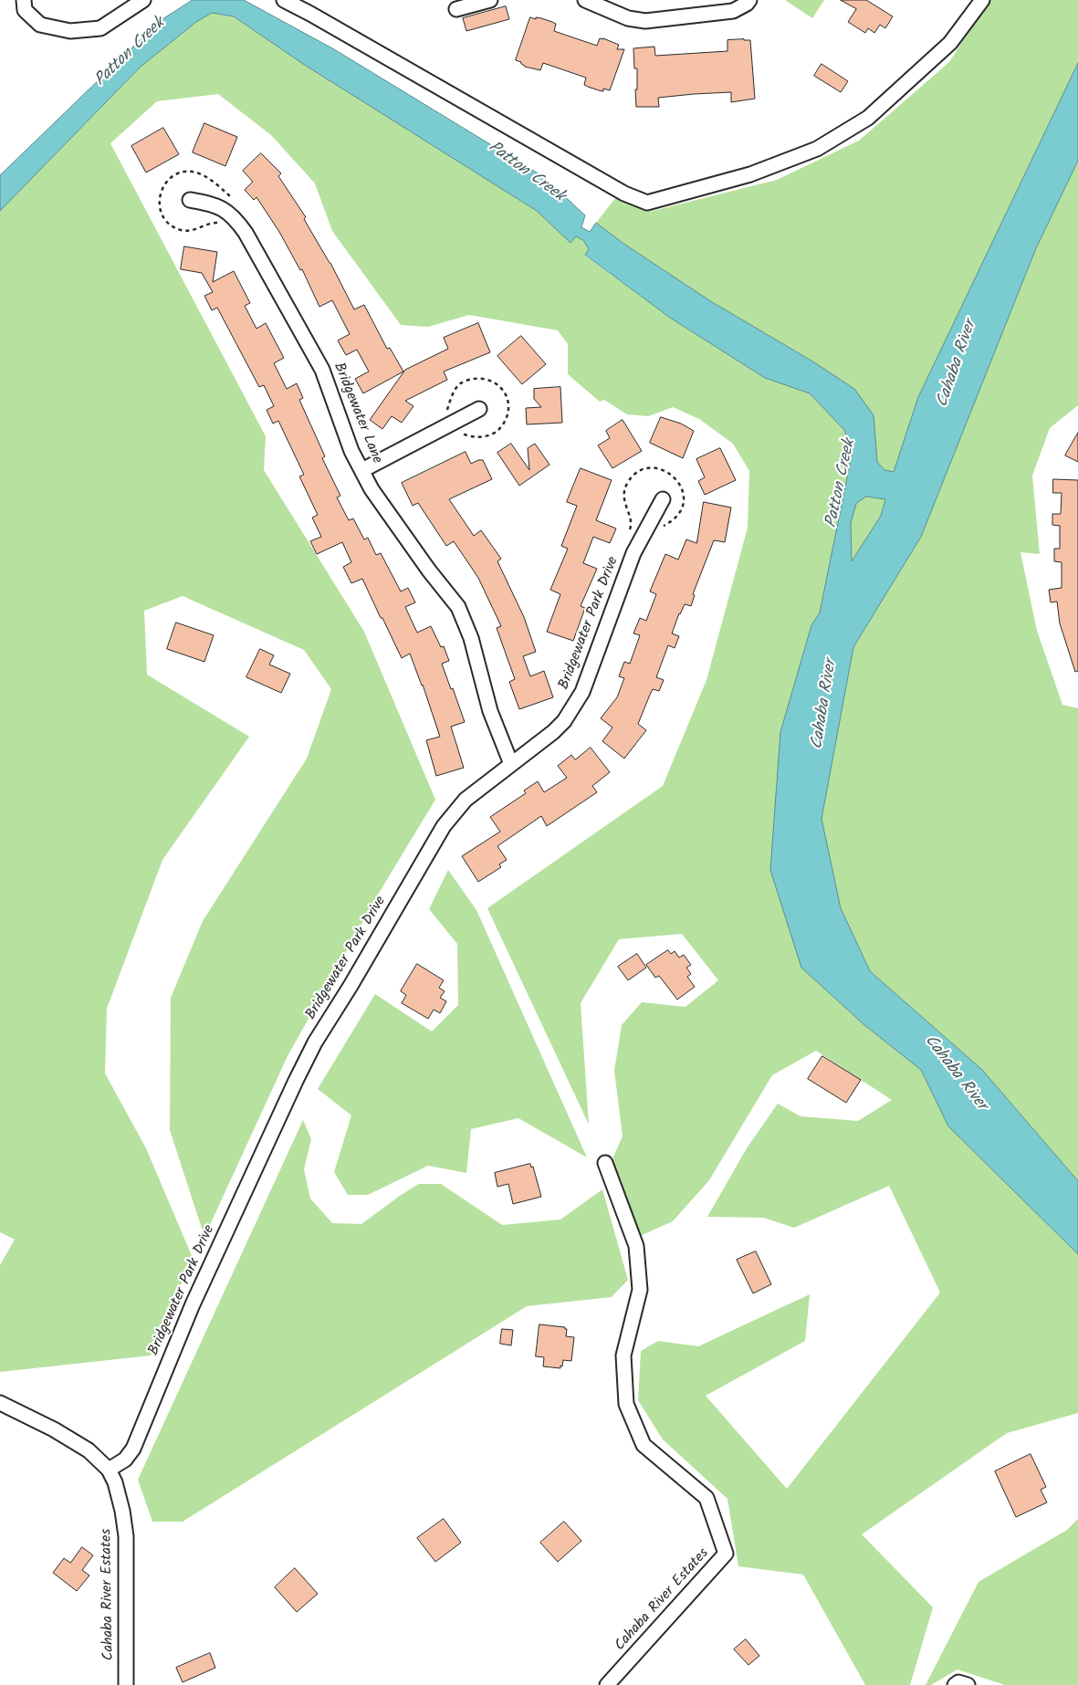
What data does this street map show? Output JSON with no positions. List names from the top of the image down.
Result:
{
  "streets": {
    "street": ["Bridgewater Lane", "Bridgewater Park Drive", "Cahaba River Estates"]
  },
  "crossings": [
    ["Bridgewater Lane", "Bridgewater Park Drive"],
    ["Bridgewater Park Drive", "Cahaba River Estates"]
  ],
  "water": ["Patton Creek", "Cahaba River"]
}
